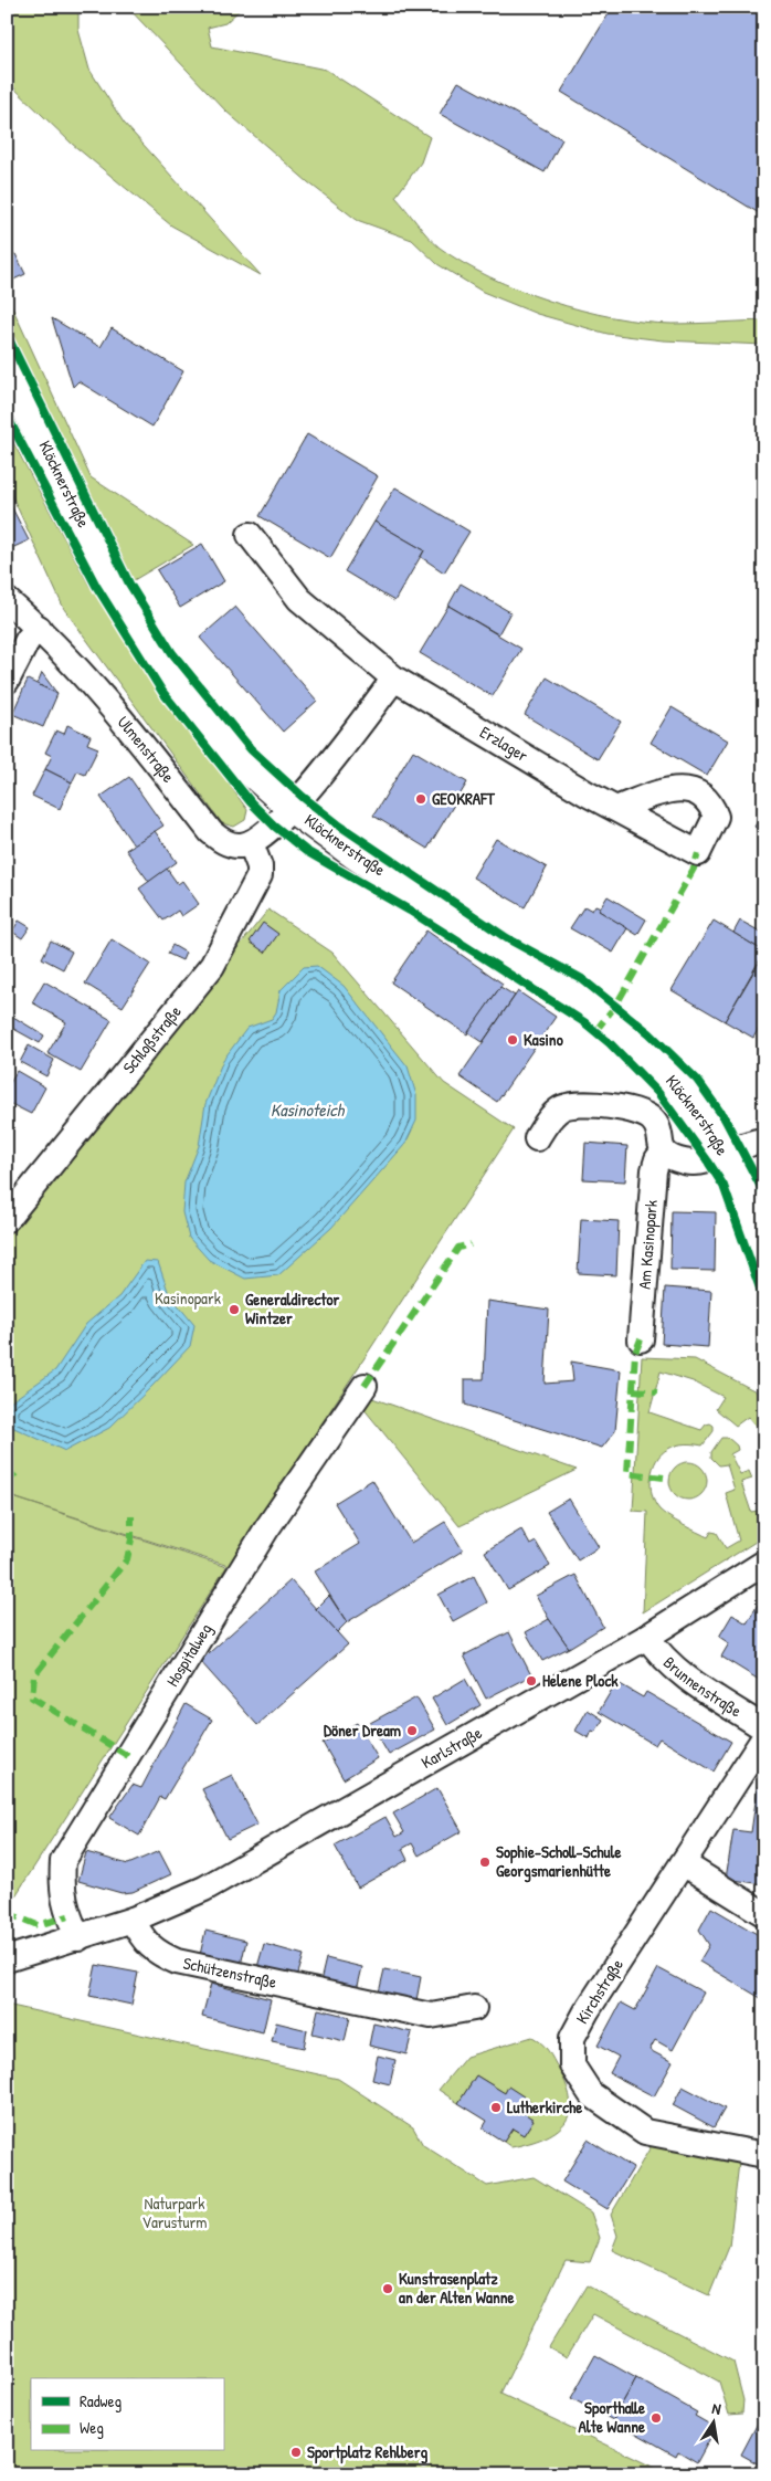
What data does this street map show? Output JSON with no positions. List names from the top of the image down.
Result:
{
  "streets": {
    "main road": ["Klöcknerstraße"],
    "street": [
      "Erzlager",
      "Ulmenstraße",
      "Schloßstraße",
      "Am Kasinopark",
      "Hospitalweg",
      "Brunnenstraße",
      "Karlstraße",
      "Schützenstraße",
      "Kirchstraße"
    ]
  },
  "crossings": [
    ["Ulmenstraße", "Schloßstraße"],
    ["Brunnenstraße", "Karlstraße"],
    ["Karlstraße", "Schützenstraße"]
  ],
  "water": ["Kasinoteich"],
  "parks": ["Kasinopark", "Naturpark Varusturm"],
  "places": [
    "GEOKRAFT",
    "Kasino",
    "Generaldirector Wintzer",
    "Helene Plock",
    "Döner Dream",
    "Sophie-Scholl-Schule Georgsmarienhütte",
    "Lutherkirche",
    "Kunstrasenplatz an der Alten Wanne",
    "Sporthalle Alte Wanne",
    "Sportplatz Rehlberg"
  ],
  "legend": ["Radweg", "Weg"],
  "north": "top"
}
